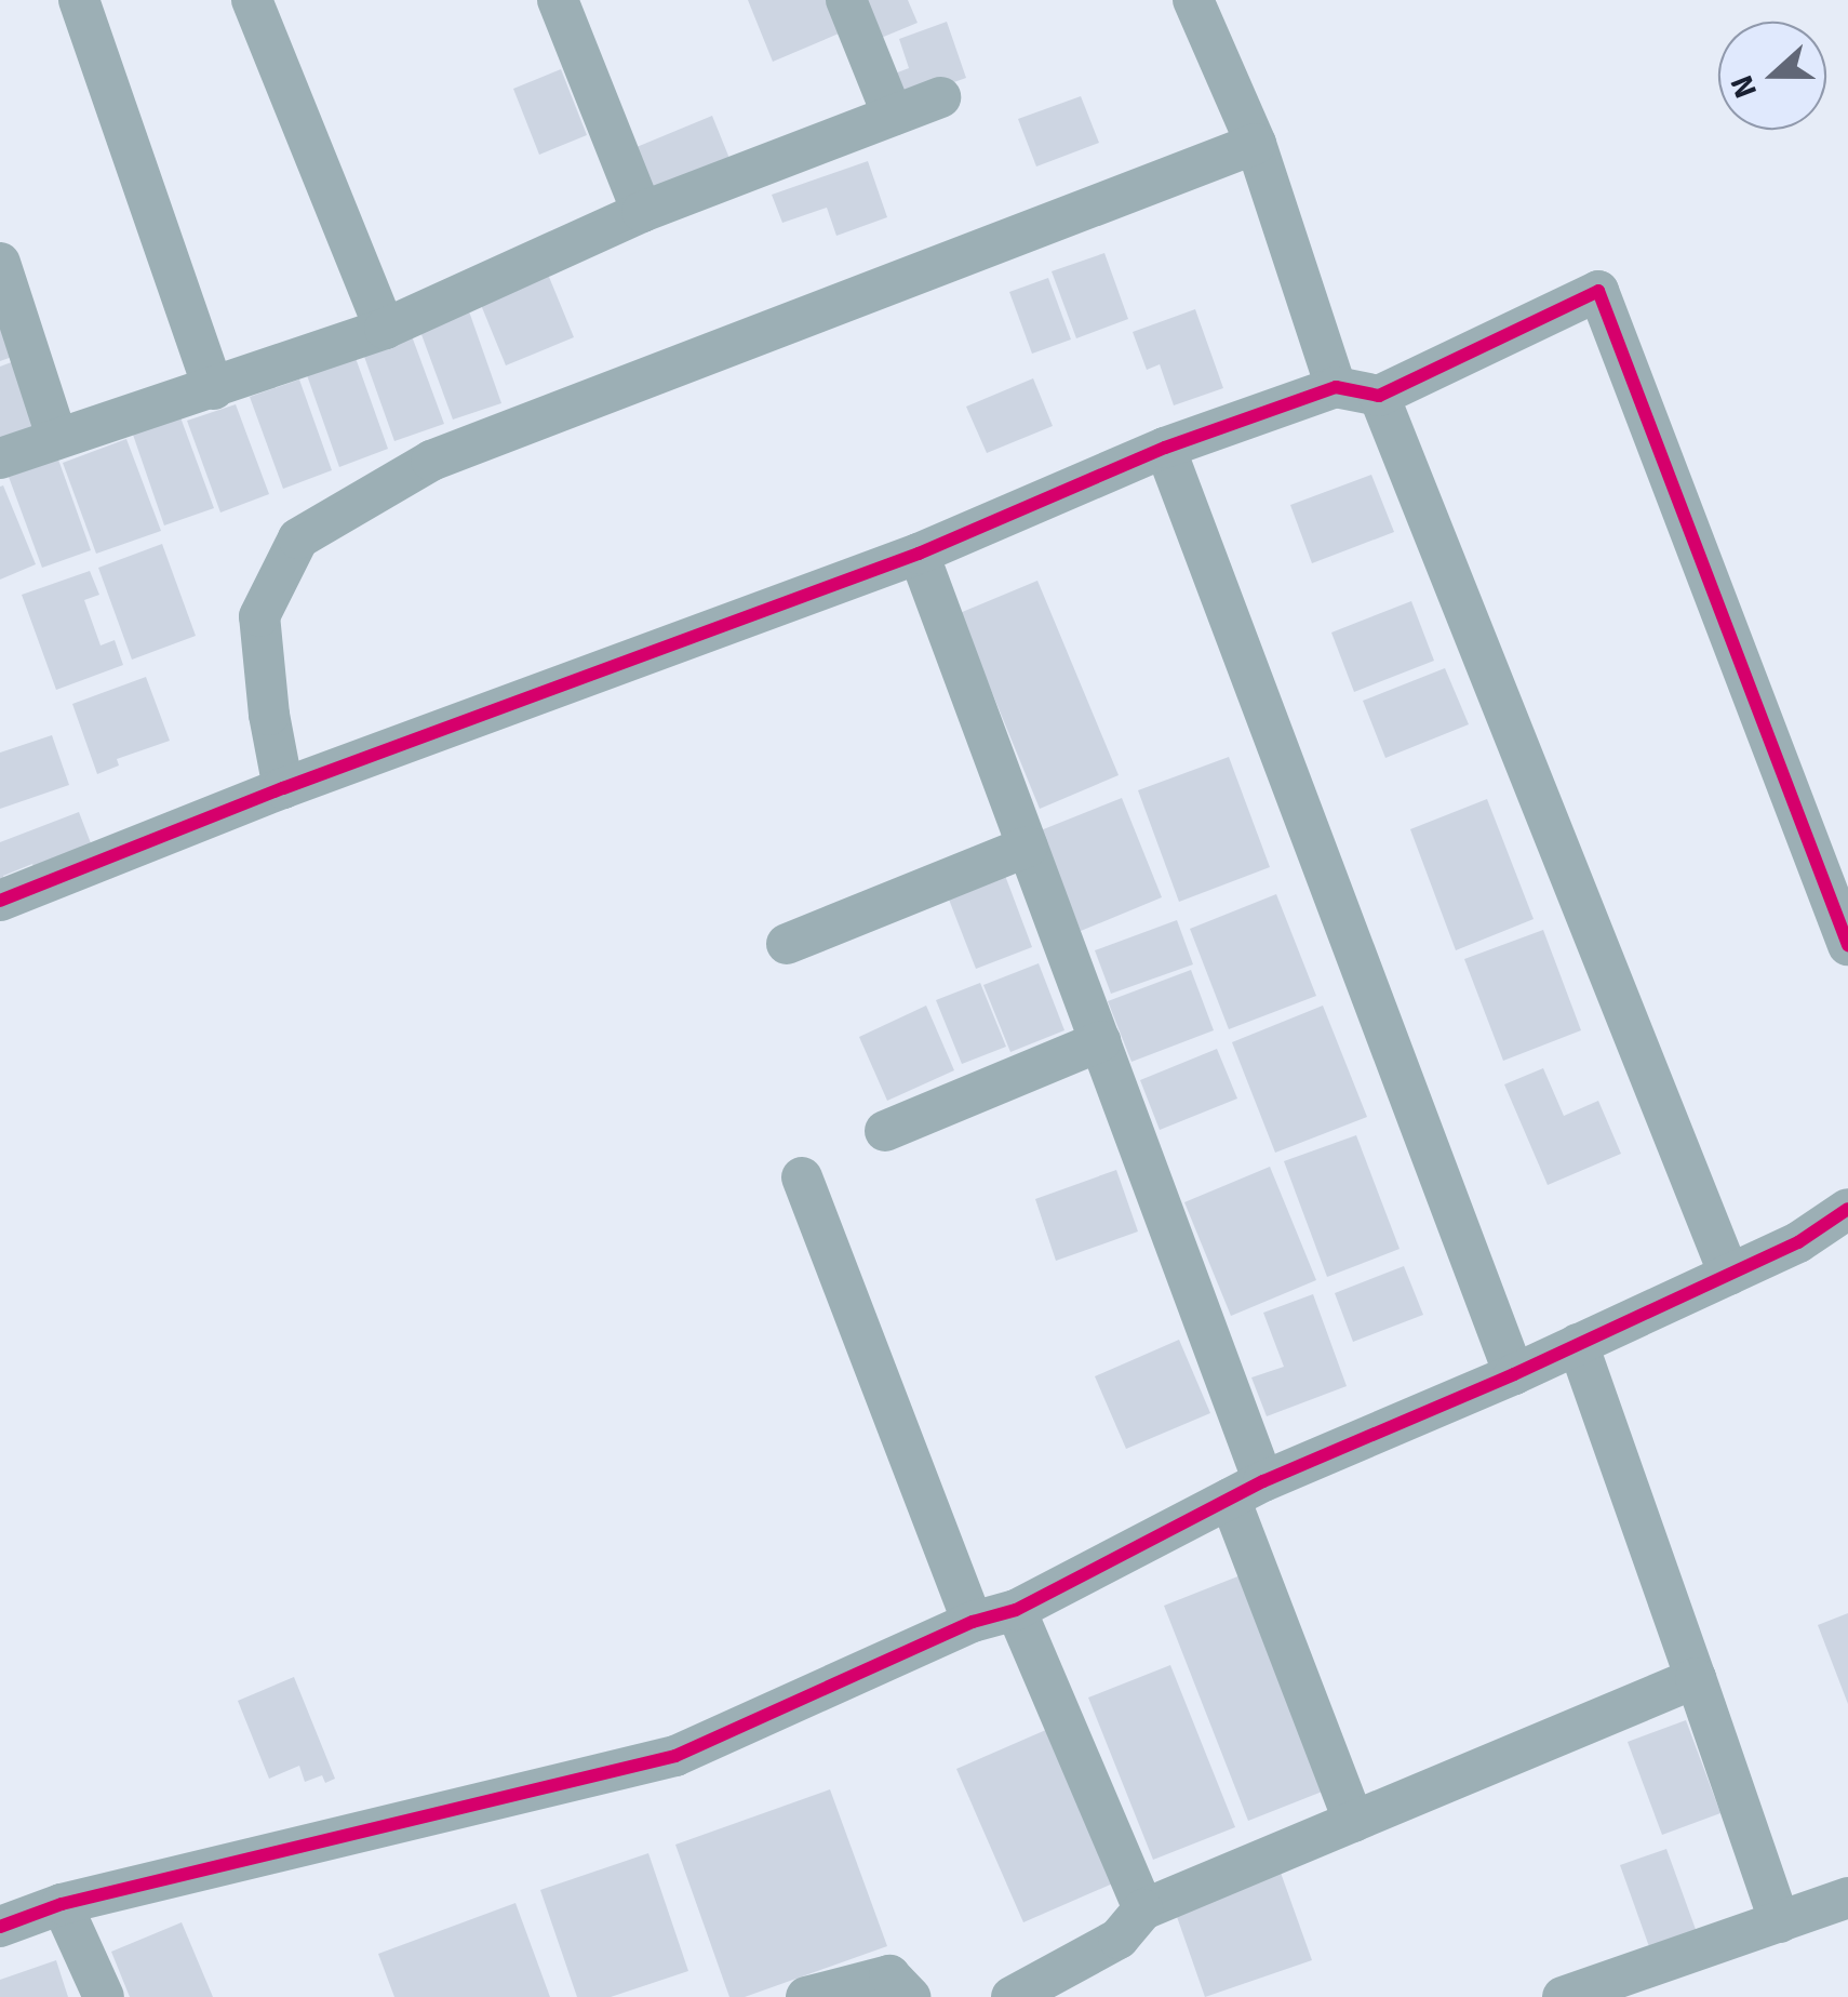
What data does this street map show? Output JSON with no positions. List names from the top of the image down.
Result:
{
  "north": "left"
}
